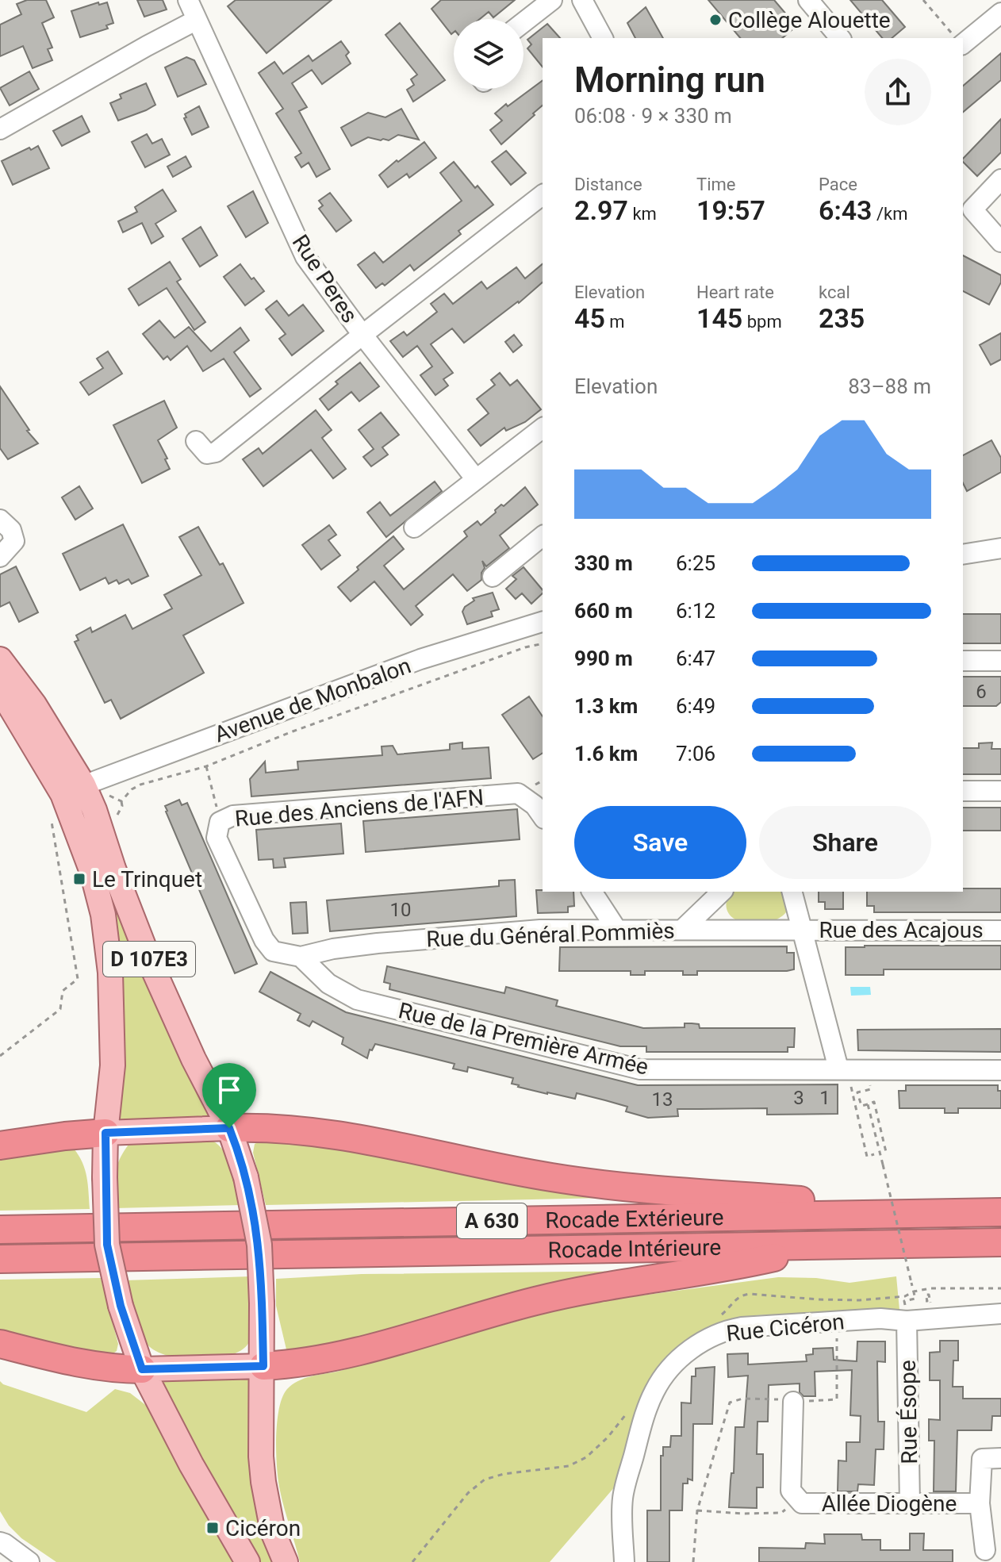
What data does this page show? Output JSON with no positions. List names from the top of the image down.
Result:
{
  "streets": {
    "highway": ["Rocade Extérieure", "A 630", "Rocade Intérieure"],
    "main road": ["D 107E3"],
    "street": [
      "Rue Peres",
      "Avenue de Monbalon",
      "Rue des Anciens de l'AFN",
      "Rue des Acajous",
      "Rue du Général Pommiès",
      "Rue de la Première Armée",
      "Rue Cicéron",
      "Rue Ésope",
      "Allée Diogène"
    ]
  },
  "crossings": [
    ["Avenue de Monbalon", "D 107E3"],
    ["Rue des Anciens de l'AFN", "Rue du Général Pommiès"],
    ["Rue des Anciens de l'AFN", "Rue de la Première Armée"],
    ["Rue des Acajous", "Rue du Général Pommiès"],
    ["Rue du Général Pommiès", "Rue de la Première Armée"],
    ["Rue Cicéron", "Rue Ésope"],
    ["Rue Ésope", "Allée Diogène"]
  ],
  "places": {
    "other": ["Collège Alouette"],
    "transit": ["Le Trinquet", "Cicéron"]
  },
  "house_numbers": [
    "6",
    "10",
    "3",
    "1",
    "13"
  ],
  "page": {
    "heading": ["Morning run", "06:08 · 9 × 330 m"],
    "stats": [
      ["Distance", "2.97 km"],
      ["Time", "19:57"],
      ["Pace", "6:43 /km"],
      ["Elevation", "45 m"],
      ["Heart rate", "145 bpm"],
      ["kcal", "235"]
    ],
    "chart": ["Elevation", "83–88 m"],
    "list": [
      {
        "name": "330 m",
        "note": "6:25"
      },
      {
        "name": "660 m",
        "note": "6:12"
      },
      {
        "name": "990 m",
        "note": "6:47"
      },
      {
        "name": "1.3 km",
        "note": "6:49"
      },
      {
        "name": "1.6 km",
        "note": "7:06"
      }
    ],
    "buttons": ["Save", "Share"]
  }
}
